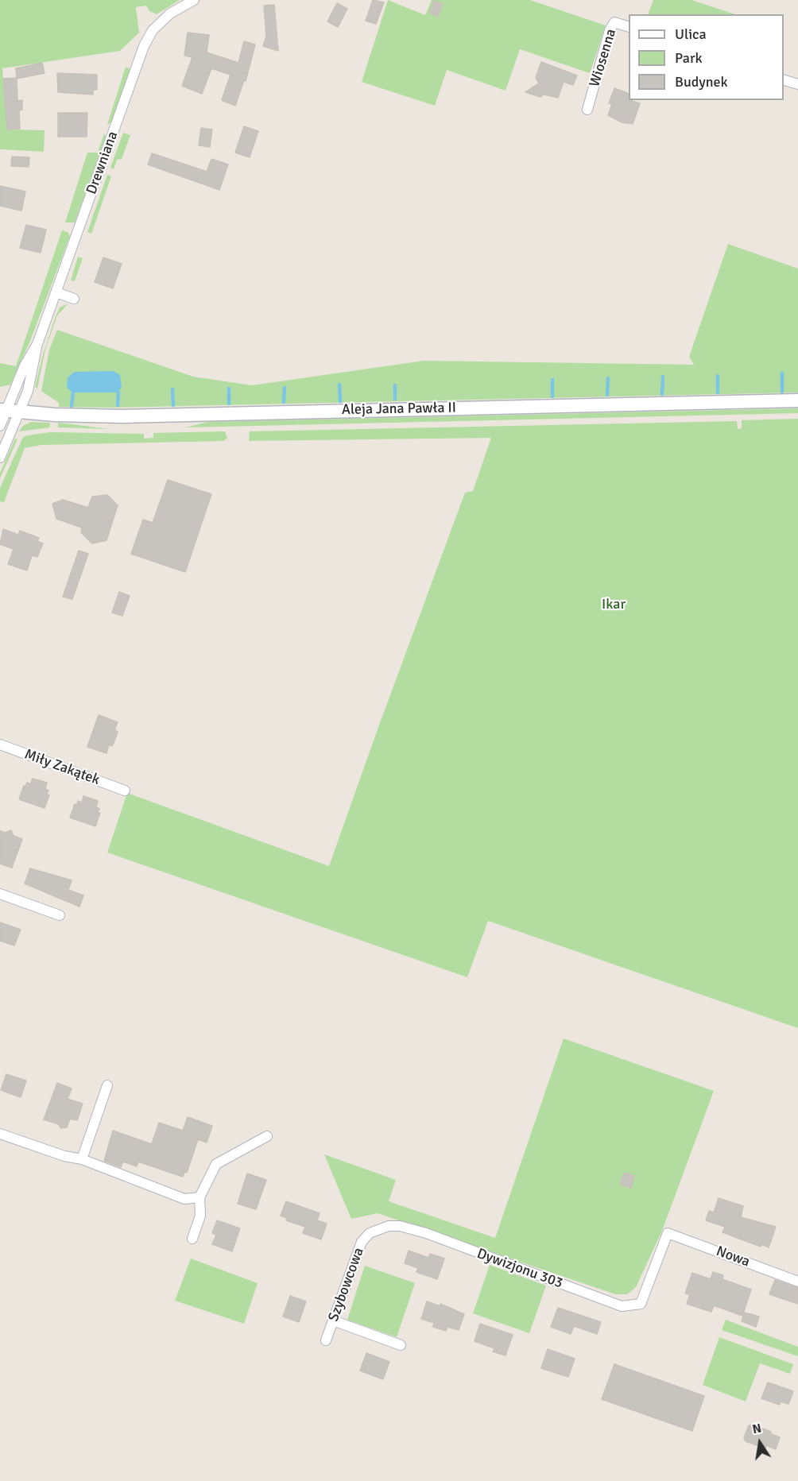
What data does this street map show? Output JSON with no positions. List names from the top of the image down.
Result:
{
  "streets": {
    "street": [
      "Wiosenna",
      "Drewniana",
      "Aleja Jana Pawła II",
      "Miły Zakątek",
      "Nowa",
      "Dywizjonu 303",
      "Szybowcowa"
    ]
  },
  "crossings": [
    ["Drewniana", "Aleja Jana Pawła II"],
    ["Nowa", "Dywizjonu 303"],
    ["Dywizjonu 303", "Szybowcowa"]
  ],
  "parks": ["Ikar"],
  "legend": ["Ulica", "Park", "Budynek"],
  "north": "top"
}
